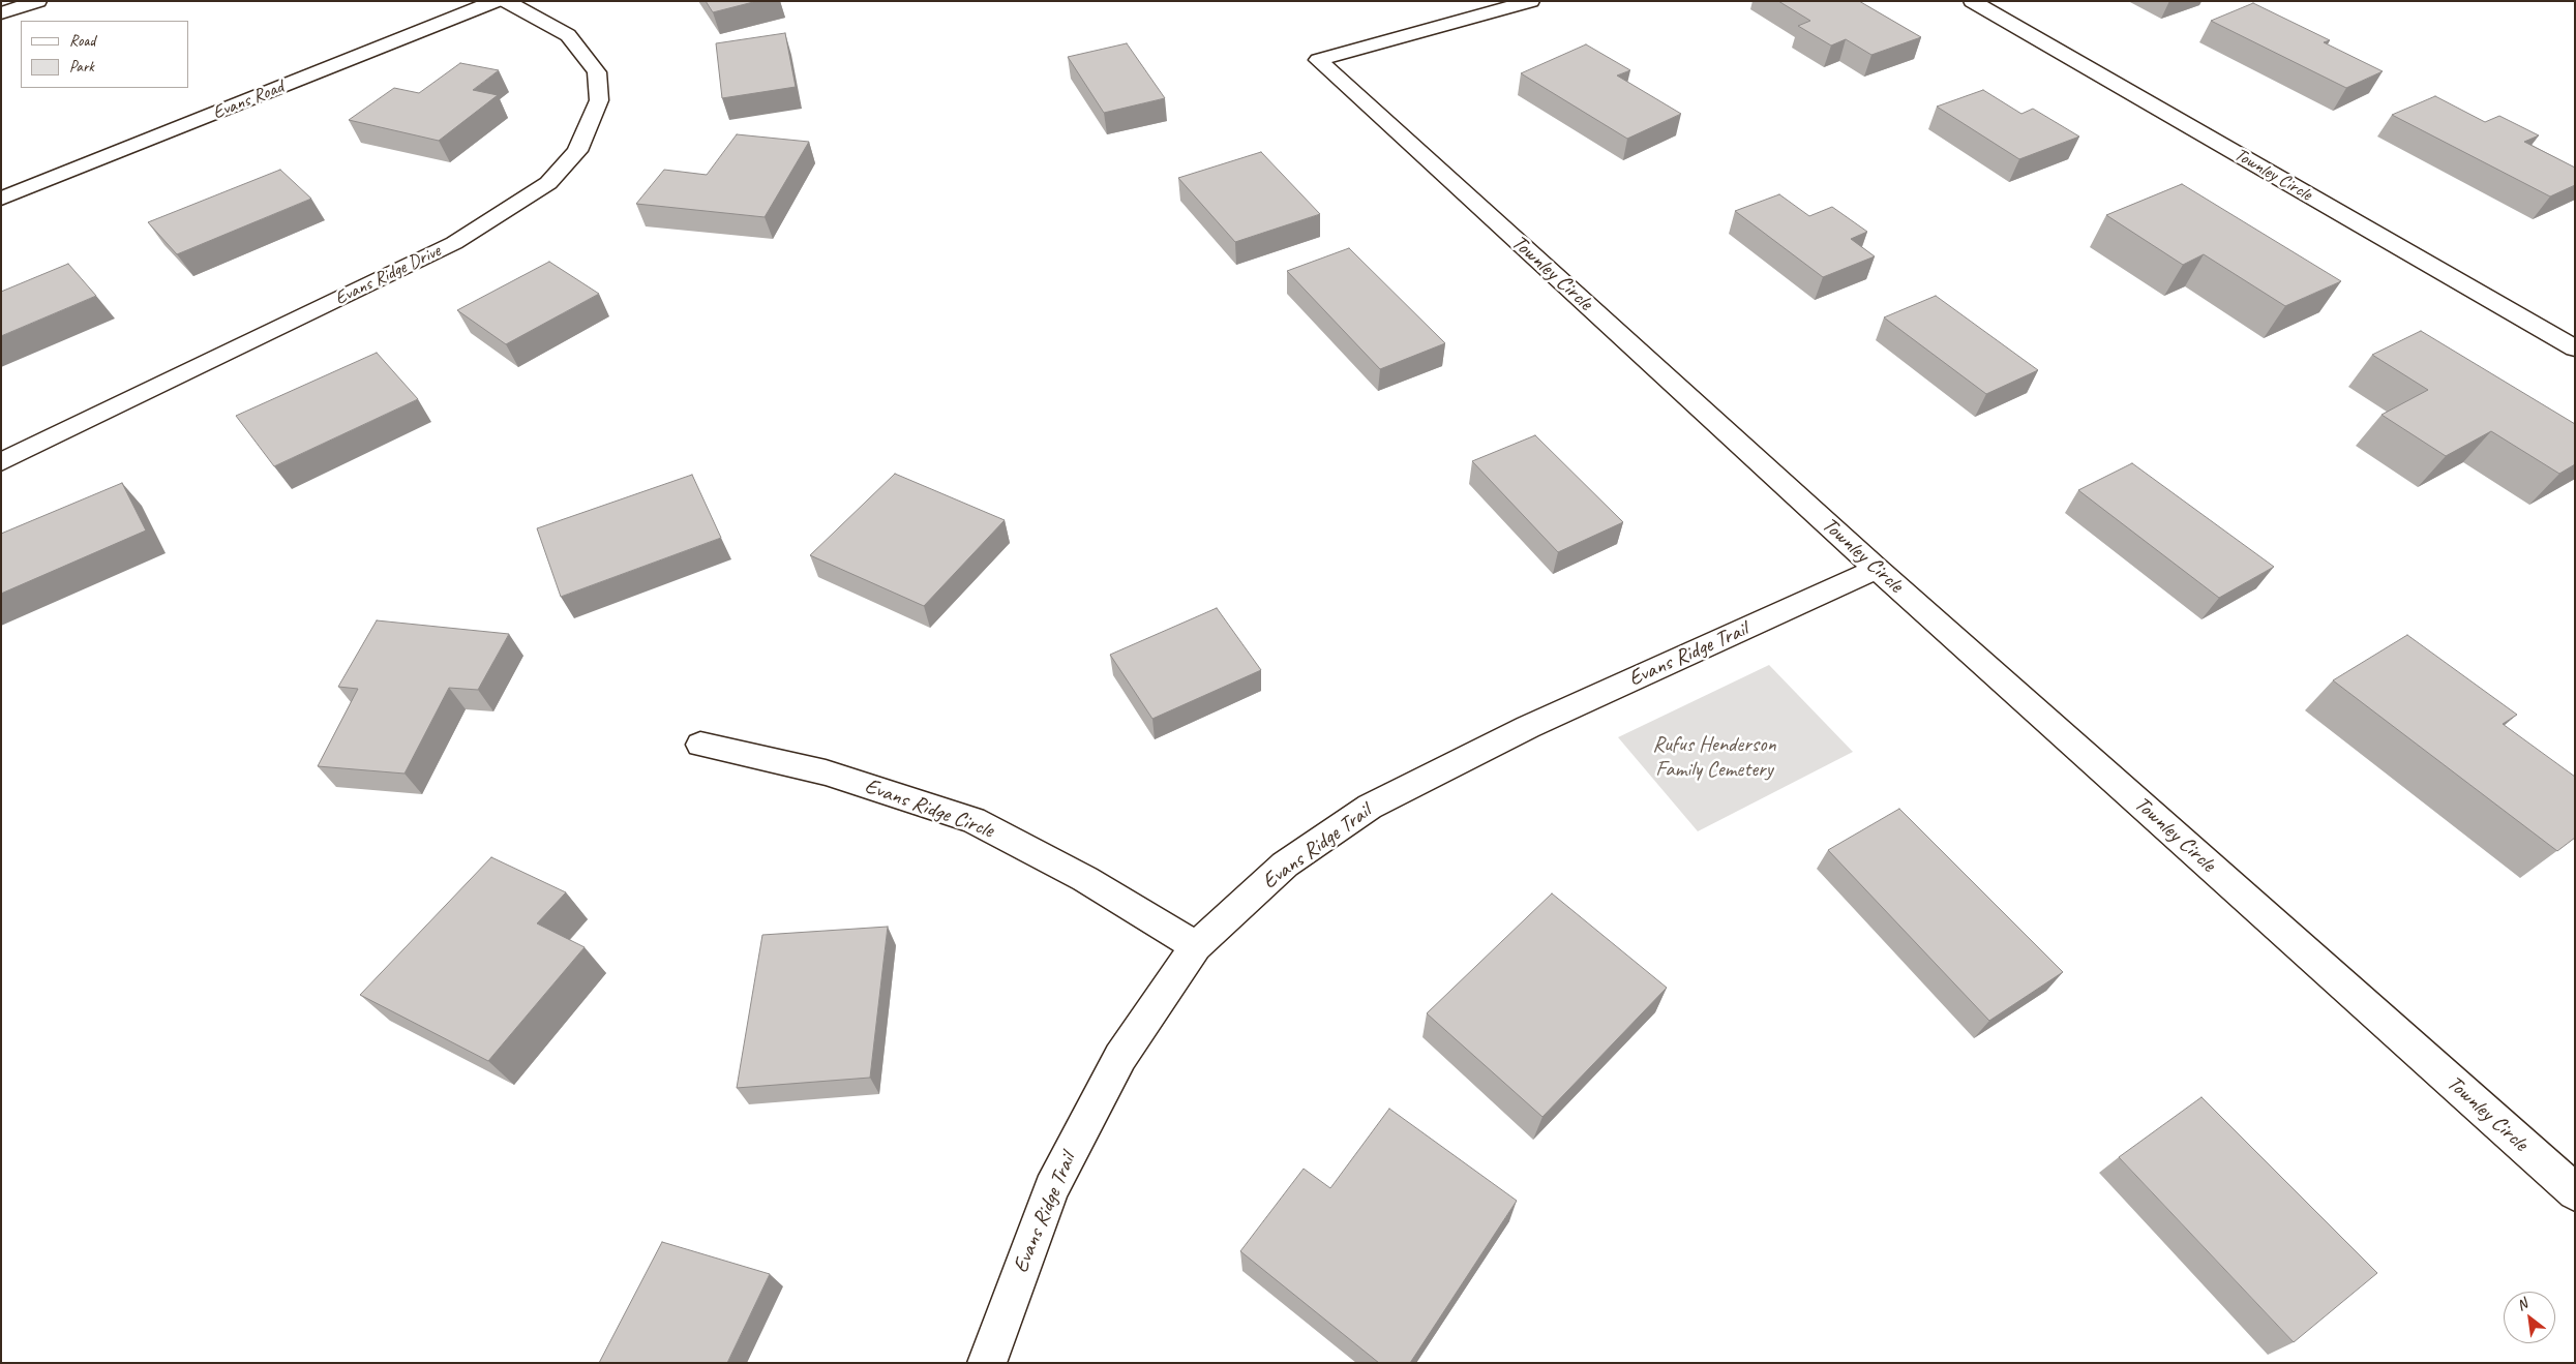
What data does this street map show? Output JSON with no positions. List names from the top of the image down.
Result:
{
  "streets": {
    "street": [
      "Evans Road",
      "Townley Circle",
      "Evans Ridge Drive",
      "Evans Ridge Trail",
      "Evans Ridge Circle"
    ]
  },
  "crossings": [
    ["Townley Circle", "Evans Ridge Trail"],
    ["Evans Ridge Trail", "Evans Ridge Circle"]
  ],
  "parks": ["Rufus Henderson Family Cemetery"],
  "legend": ["Road", "Park"],
  "north": "top left"
}
